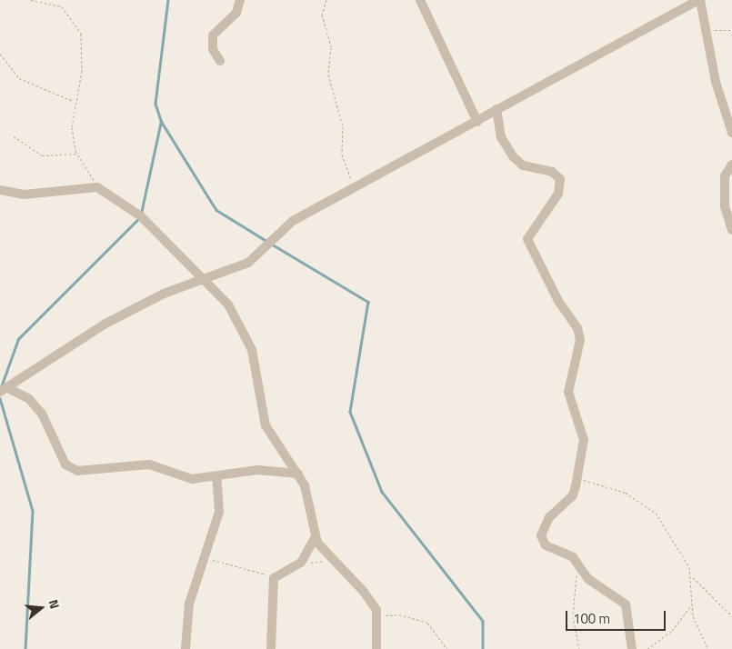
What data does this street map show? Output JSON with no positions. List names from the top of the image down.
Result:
{
  "scale_bar": "100 m",
  "north": "right"
}
